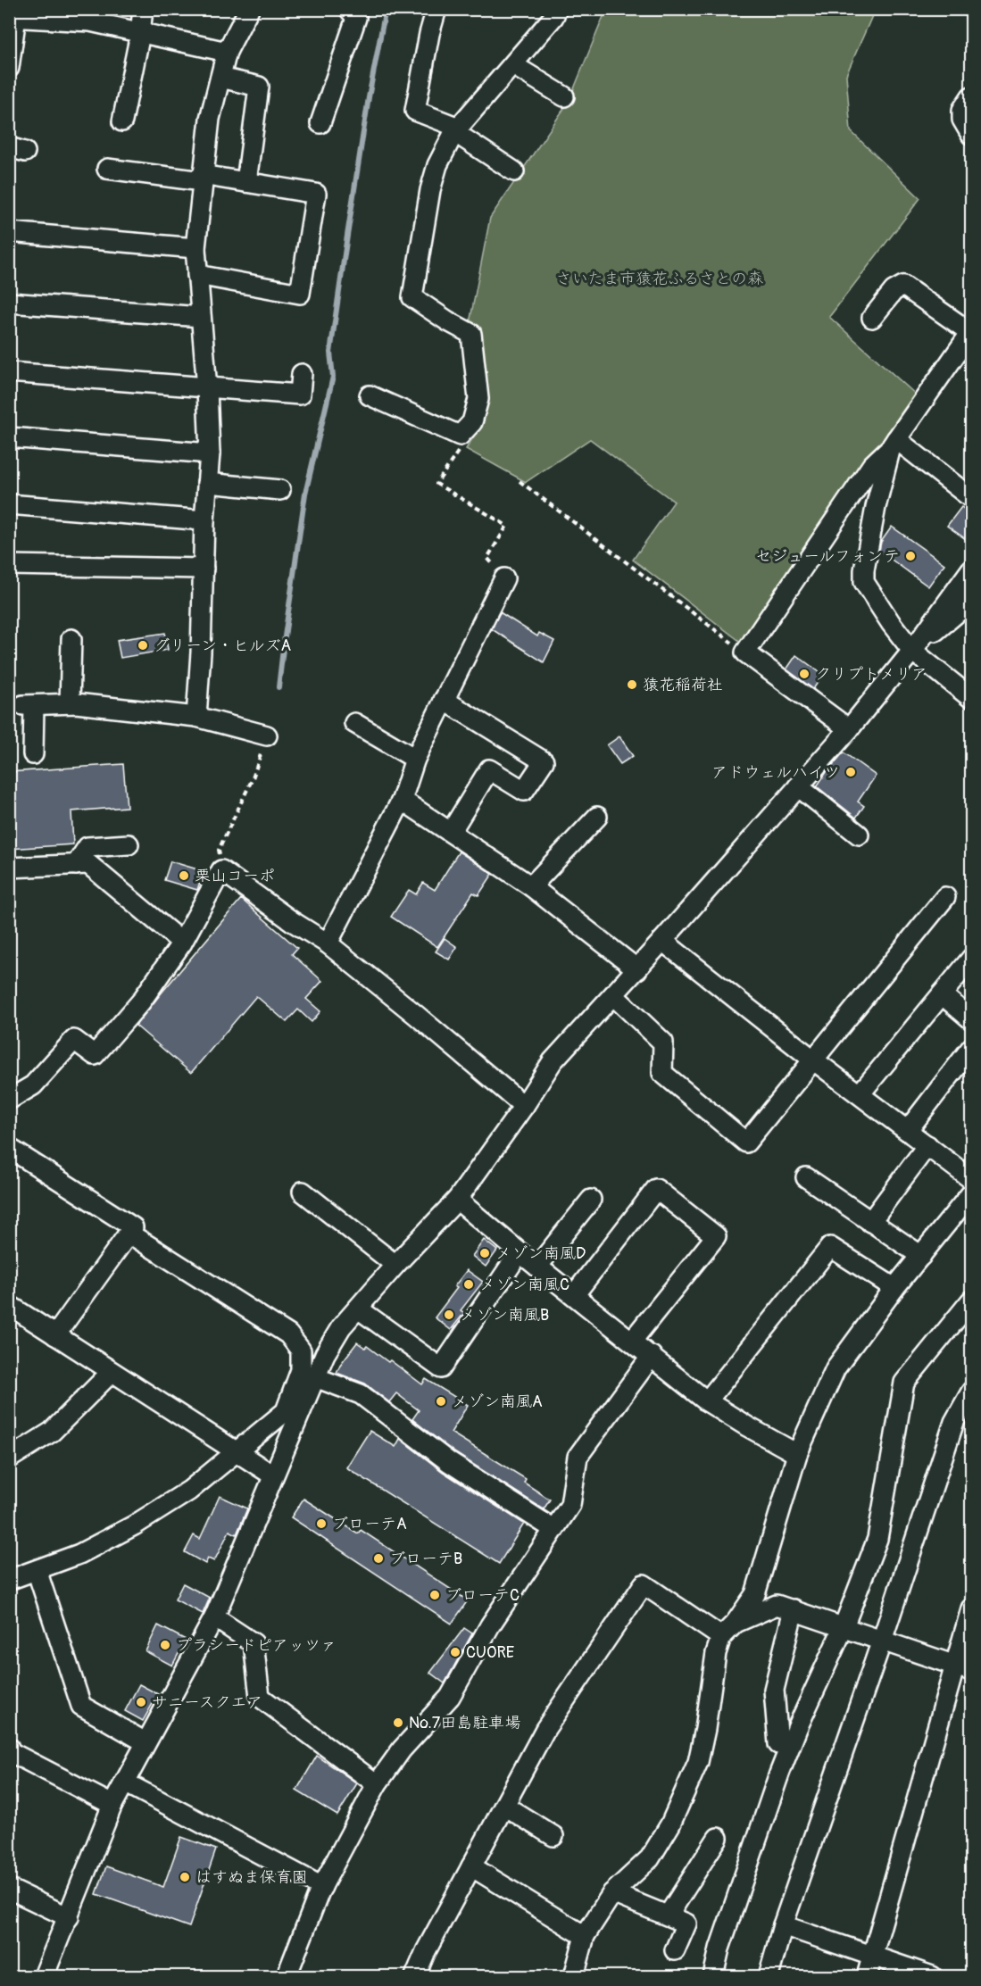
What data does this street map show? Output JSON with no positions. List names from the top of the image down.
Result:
{
  "parks": ["さいたま市猿花ふるさとの森"],
  "places": [
    "セジュールフォンテ",
    "グリーン・ヒルズA",
    "クリプトメリア",
    "猿花稲荷社",
    "アドウェルハイツ",
    "栗山コーポ",
    "メゾン南風D",
    "メゾン南風C",
    "メゾン南風B",
    "メゾン南風A",
    "ブローテA",
    "ブローテB",
    "ブローテC",
    "プラシードピアッツァ",
    "CUORE",
    "サニースクエア",
    "No.7田島駐車場",
    "はすぬま保育園"
  ]
}
